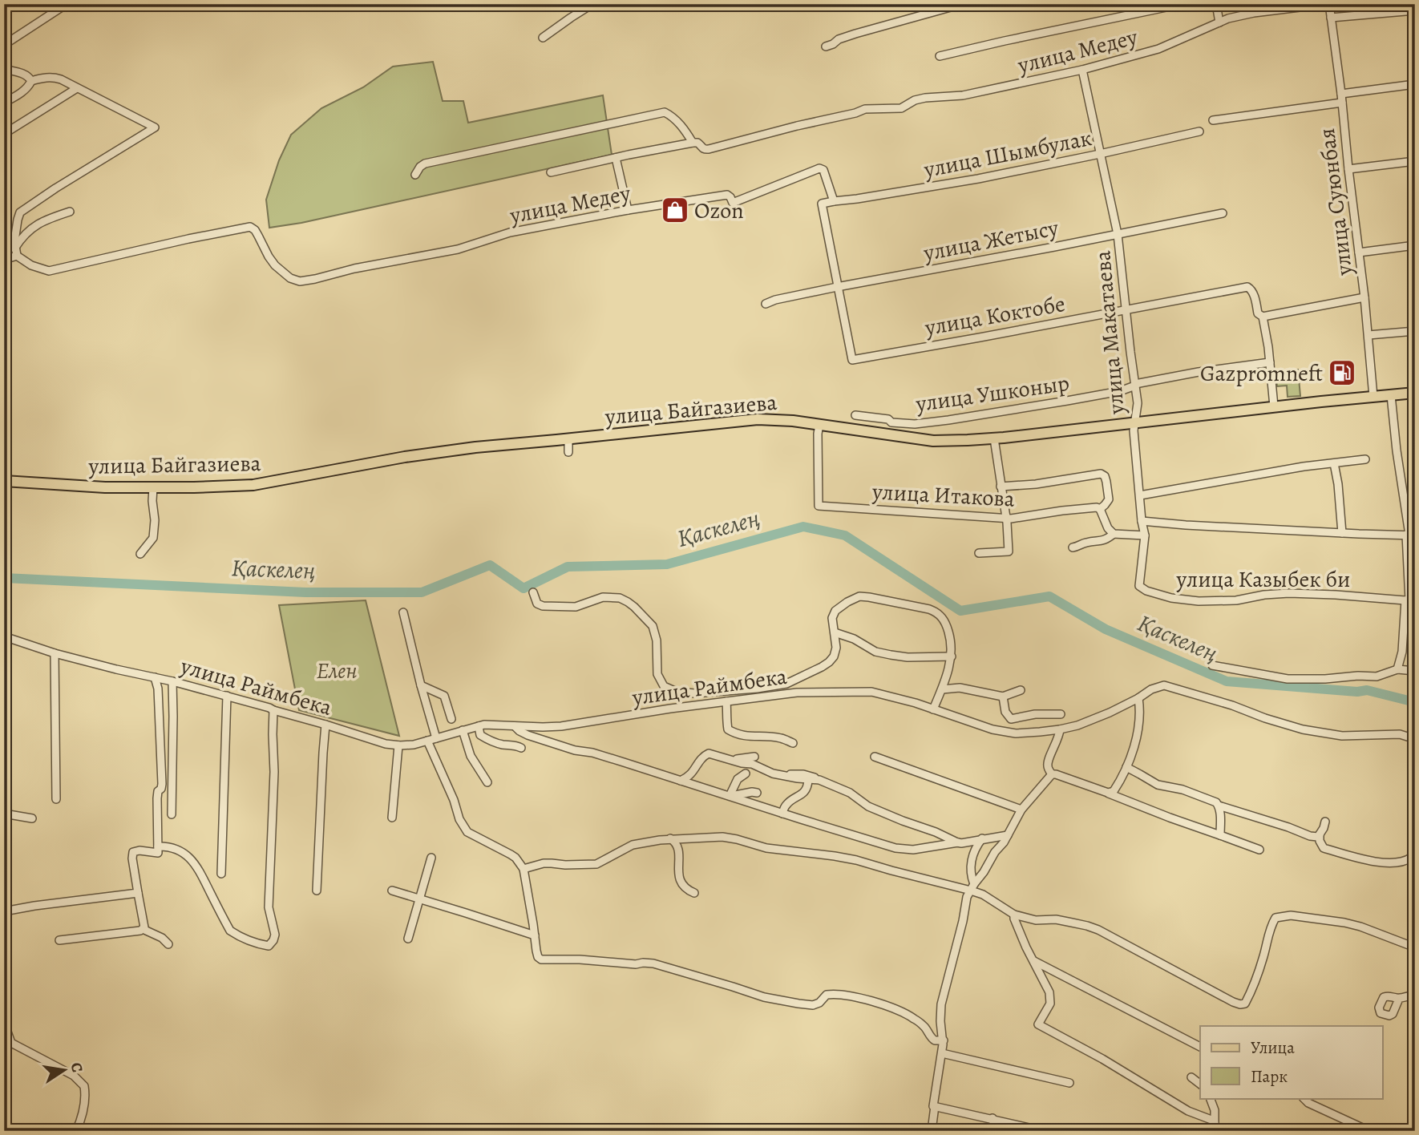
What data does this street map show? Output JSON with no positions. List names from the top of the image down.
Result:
{
  "streets": {
    "main road": ["улица Байгазиева"],
    "street": [
      "улица Медеу",
      "улица Шымбулак",
      "улица Суюнбая",
      "улица Жетысу",
      "улица Коктобе",
      "улица Макатаева",
      "улица Ушконыр",
      "улица Итакова",
      "улица Казыбек би",
      "улица Раймбека"
    ]
  },
  "crossings": [
    ["улица Медеу", "улица Шымбулак"],
    ["улица Медеу", "улица Суюнбая"],
    ["улица Медеу", "улица Макатаева"],
    ["улица Шымбулак", "улица Жетысу"],
    ["улица Шымбулак", "улица Коктобе"],
    ["улица Шымбулак", "улица Макатаева"],
    ["улица Суюнбая", "улица Байгазиева"],
    ["улица Жетысу", "улица Коктобе"],
    ["улица Жетысу", "улица Макатаева"],
    ["улица Коктобе", "улица Макатаева"],
    ["улица Макатаева", "улица Ушконыр"],
    ["улица Макатаева", "улица Байгазиева"],
    ["улица Макатаева", "улица Казыбек би"],
    ["улица Байгазиева", "улица Итакова"]
  ],
  "water": ["Қаскелең"],
  "parks": ["Елен"],
  "places": {
    "shop": ["Ozon"],
    "fuel station": ["Gazpromneft"]
  },
  "legend": ["Улица", "Парк"],
  "north": "right"
}
